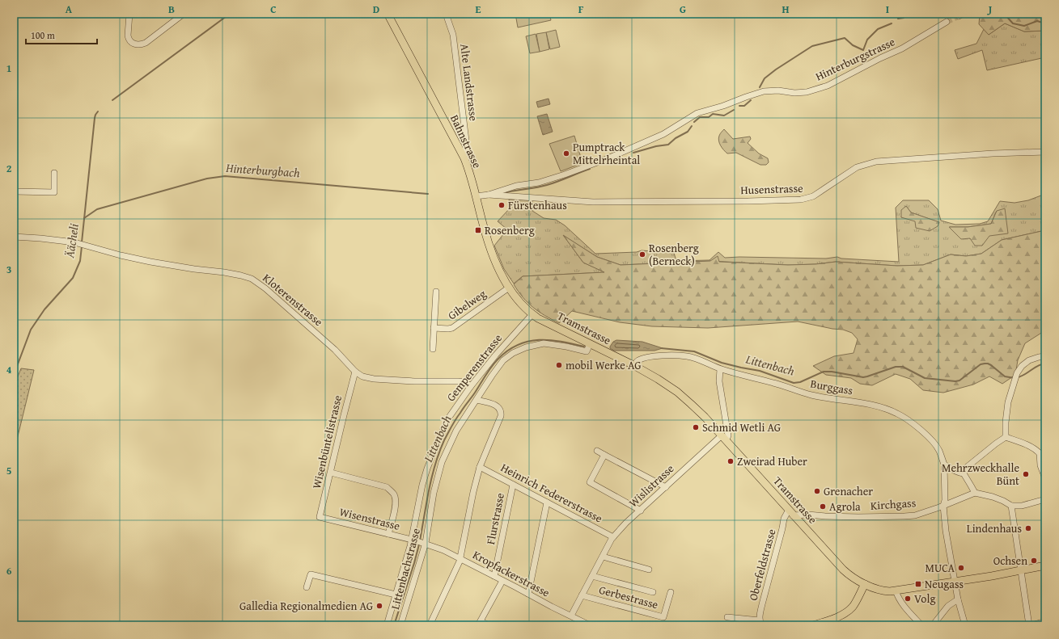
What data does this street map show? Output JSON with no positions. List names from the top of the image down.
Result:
{
  "streets": {
    "main road": ["Bahnstrasse", "Tramstrasse"],
    "street": [
      "Hinterburgstrasse",
      "Alte Landstrasse",
      "Husenstrasse",
      "Kloterenstrasse",
      "Gibelweg",
      "Gemperenstrasse",
      "Burggass",
      "Wisenbüntelistrasse",
      "Wislistrasse",
      "Heinrich Federerstrasse",
      "Kirchgass",
      "Wisenstrasse",
      "Flurstrasse",
      "Oberfeldstrasse",
      "Littenbachstrasse",
      "Kropfackerstrasse",
      "Gerbestrasse"
    ]
  },
  "crossings": [
    ["Hinterburgstrasse", "Bahnstrasse"],
    ["Hinterburgstrasse", "Husenstrasse"],
    ["Alte Landstrasse", "Bahnstrasse"],
    ["Bahnstrasse", "Gibelweg"],
    ["Bahnstrasse", "Tramstrasse"],
    ["Bahnstrasse", "Gemperenstrasse"],
    ["Kloterenstrasse", "Gemperenstrasse"],
    ["Kloterenstrasse", "Wisenbüntelistrasse"],
    ["Tramstrasse", "Gemperenstrasse"],
    ["Tramstrasse", "Burggass"],
    ["Tramstrasse", "Wislistrasse"],
    ["Tramstrasse", "Kirchgass"],
    ["Tramstrasse", "Oberfeldstrasse"],
    ["Tramstrasse", "Littenbachstrasse"],
    ["Gemperenstrasse", "Wisenstrasse"],
    ["Burggass", "Kirchgass"],
    ["Wisenbüntelistrasse", "Wisenstrasse"],
    ["Wislistrasse", "Heinrich Federerstrasse"],
    ["Wislistrasse", "Kropfackerstrasse"],
    ["Wislistrasse", "Gerbestrasse"],
    ["Heinrich Federerstrasse", "Flurstrasse"],
    ["Kirchgass", "Oberfeldstrasse"],
    ["Wisenstrasse", "Littenbachstrasse"],
    ["Wisenstrasse", "Kropfackerstrasse"],
    ["Flurstrasse", "Kropfackerstrasse"],
    ["Littenbachstrasse", "Kropfackerstrasse"]
  ],
  "water": ["Hinterburgbach", "Äächeli", "Littenbach"],
  "places": {
    "other": [
      "Pumptrack Mittelrheintal",
      "Fürstenhaus",
      "Rosenberg (Berneck)",
      "mobil Werke AG",
      "Schmid Wetli AG",
      "Zweirad Huber",
      "Mehrzweckhalle Bünt",
      "Grenacher",
      "Agrola",
      "Lindenhaus",
      "Ochsen",
      "MUCA",
      "Volg",
      "Galledia Regionalmedien AG"
    ],
    "transit": ["Rosenberg", "Neugass"]
  },
  "scale_bar": "100 m",
  "grid": {
    "columns": [
      "A",
      "B",
      "C",
      "D",
      "E",
      "F",
      "G",
      "H",
      "I",
      "J"
    ],
    "rows": [
      "1",
      "2",
      "3",
      "4",
      "5",
      "6"
    ]
  }
}
